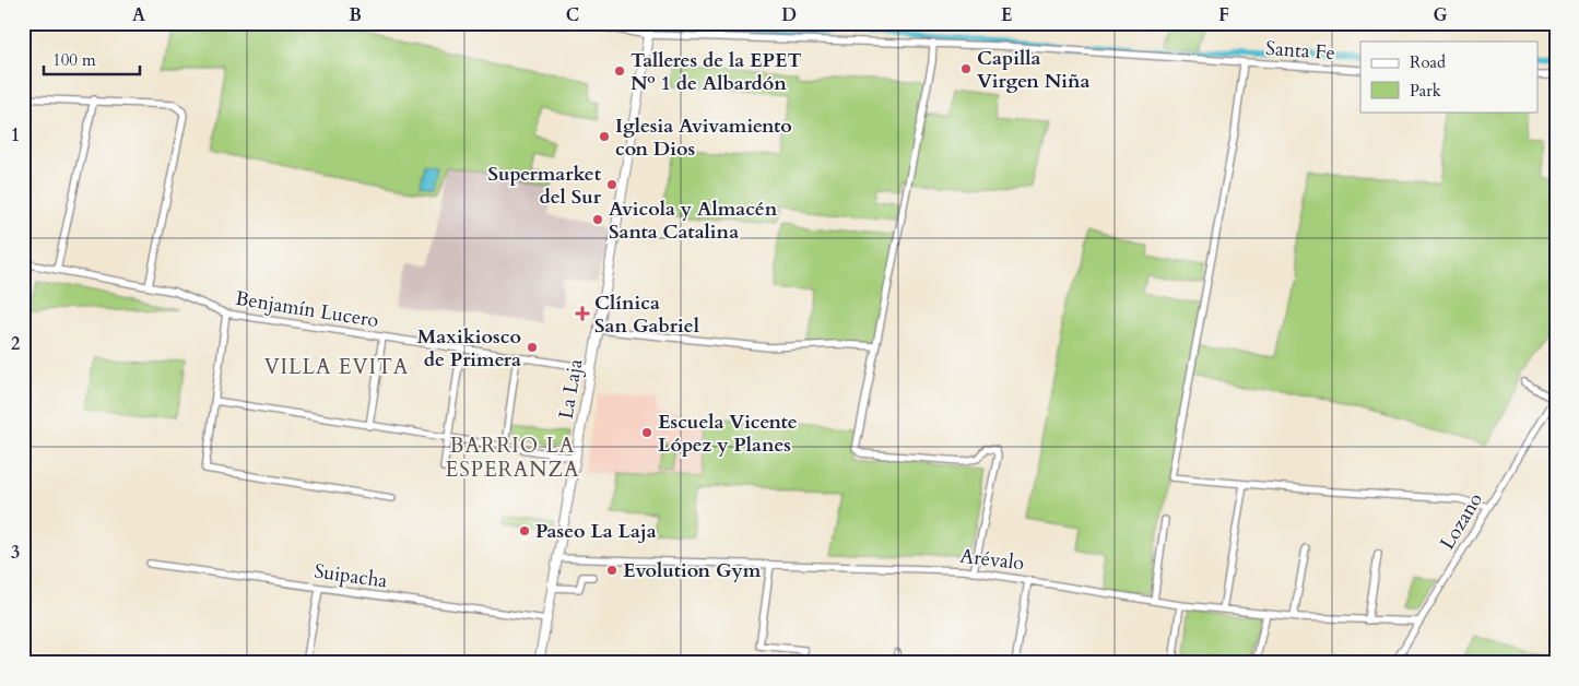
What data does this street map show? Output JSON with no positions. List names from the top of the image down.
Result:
{
  "streets": {
    "main road": ["La Laja"],
    "street": [
      "Santa Fe",
      "Benjamín Lucero",
      "Lozano",
      "Arévalo",
      "Suipacha"
    ]
  },
  "crossings": [
    ["Santa Fe", "La Laja"],
    ["Benjamín Lucero", "La Laja"],
    ["La Laja", "Arévalo"],
    ["La Laja", "Suipacha"],
    ["Lozano", "Arévalo"]
  ],
  "districts": ["VILLA EVITA", "BARRIO LA ESPERANZA"],
  "places": {
    "other": [
      "Capilla Virgen Niña",
      "Talleres de la EPET Nº 1 de Albardón",
      "Iglesia Avivamiento con Dios",
      "Supermarket del Sur",
      "Avicola y Almacén Santa Catalina",
      "Maxikiosco de Primera",
      "Escuela Vicente López y Planes",
      "Paseo La Laja",
      "Evolution Gym"
    ],
    "health": ["Clínica San Gabriel"]
  },
  "legend": ["Road", "Park"],
  "scale_bar": "100 m",
  "grid": {
    "columns": [
      "A",
      "B",
      "C",
      "D",
      "E",
      "F",
      "G"
    ],
    "rows": ["1", "2", "3"]
  }
}
